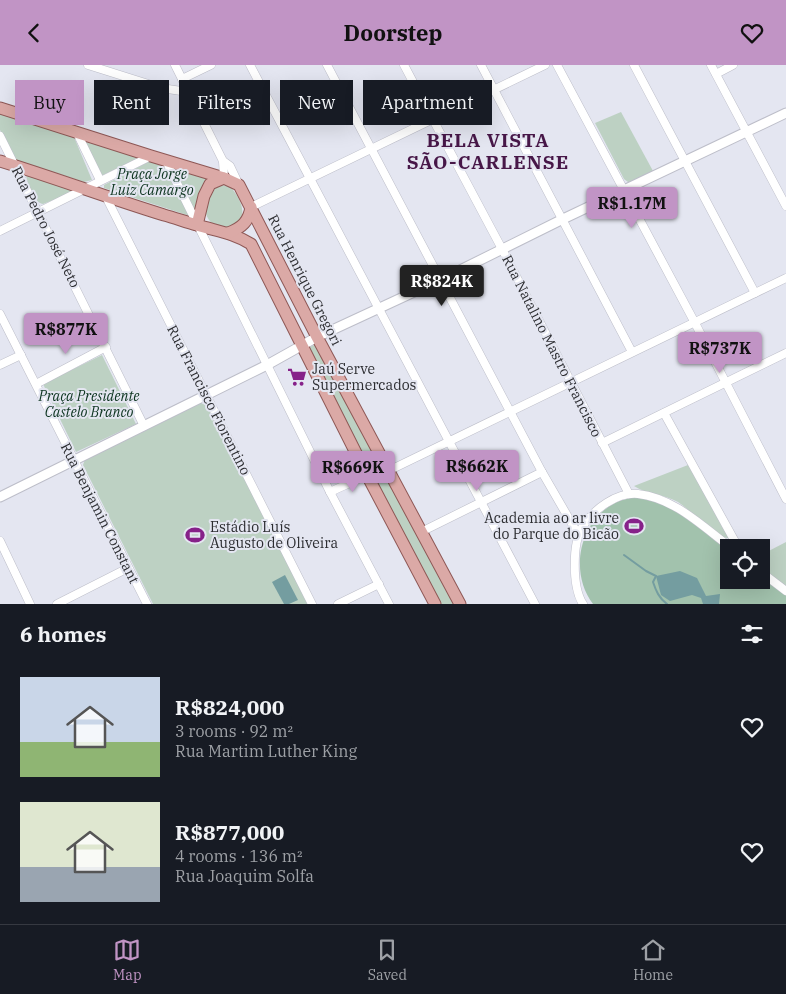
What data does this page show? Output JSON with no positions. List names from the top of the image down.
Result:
{
  "streets": {
    "main road": ["Rua Henrique Gregori"],
    "street": [
      "Rua Pedro José Neto",
      "Rua Natalino Mastro Francisco",
      "Rua Francisco Fiorentino",
      "Rua Benjamin Constant"
    ]
  },
  "districts": ["BELA VISTA SÃO-CARLENSE"],
  "parks": ["Praça Jorge Luiz Camargo", "Praça Presidente Castelo Branco"],
  "places": {
    "supermarket": ["Jaú Serve Supermercados"],
    "sports": ["Academia ao ar livre do Parque do Bicão", "Estádio Luís Augusto de Oliveira"]
  },
  "page": {
    "header": "Doorstep",
    "chip": [
      "Buy",
      "Rent",
      "Filters",
      "New",
      "Apartment"
    ],
    "price": [
      "R$1.17M",
      "R$824K",
      "R$877K",
      "R$737K",
      "R$662K",
      "R$669K"
    ],
    "heading": "6 homes",
    "list": [
      {
        "name": "R$824,000",
        "note": "3 rooms · 92 m² · Rua Martim Luther King"
      },
      {
        "name": "R$877,000",
        "note": "4 rooms · 136 m² · Rua Joaquim Solfa"
      }
    ],
    "tabs": ["Map", "Saved", "Home"]
  }
}
